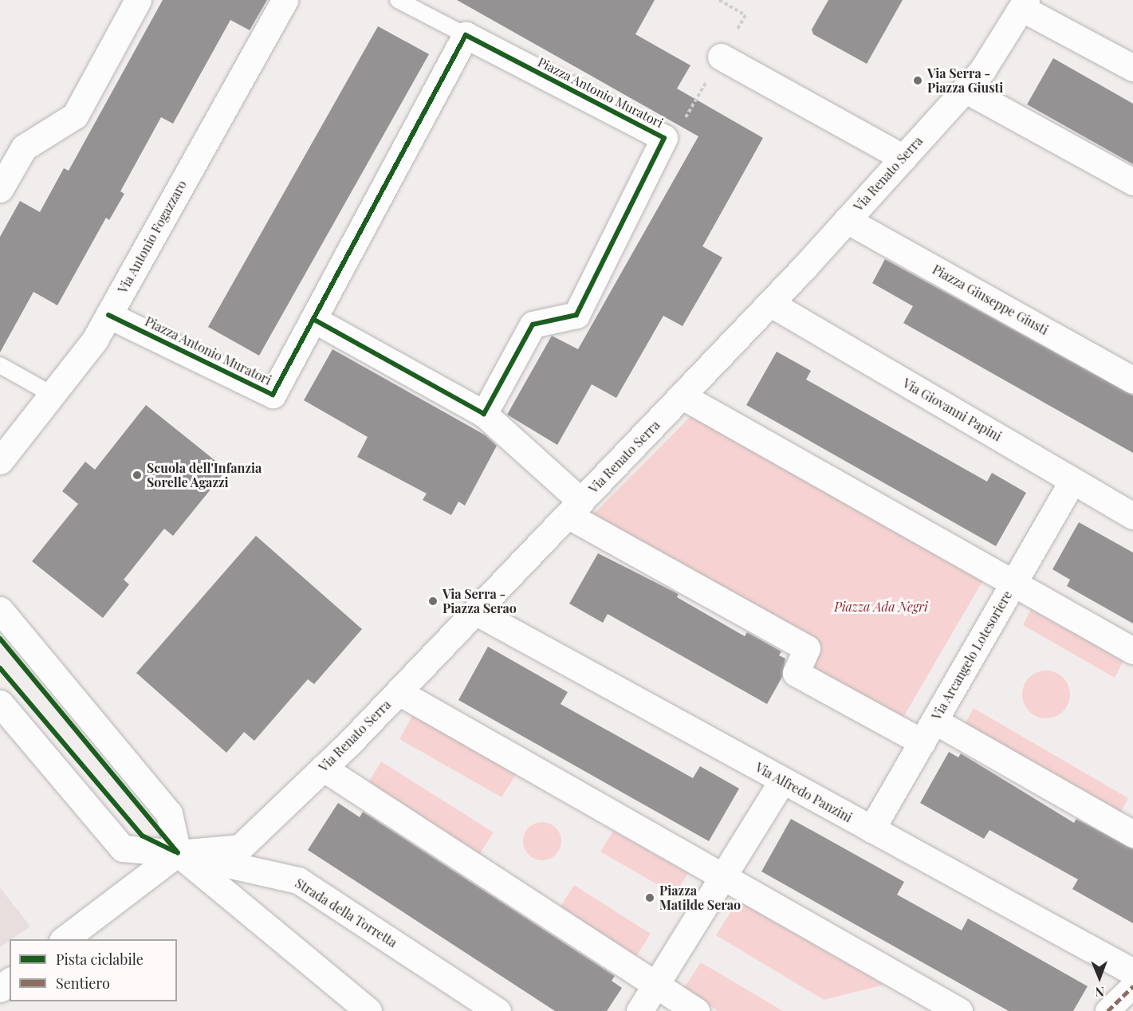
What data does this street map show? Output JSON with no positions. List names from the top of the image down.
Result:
{
  "streets": {
    "street": [
      "Piazza Antonio Muratori",
      "Via Renato Serra",
      "Via Antonio Fogazzaro",
      "Piazza Giuseppe Giusti",
      "Via Giovanni Papini",
      "Via Arcangelo Lotesoriere",
      "Via Alfredo Panzini",
      "Strada della Torretta"
    ]
  },
  "crossings": [
    ["Piazza Antonio Muratori", "Via Antonio Fogazzaro"],
    ["Via Renato Serra", "Piazza Giuseppe Giusti"],
    ["Via Renato Serra", "Via Giovanni Papini"],
    ["Via Renato Serra", "Via Alfredo Panzini"],
    ["Via Renato Serra", "Strada della Torretta"],
    ["Via Giovanni Papini", "Via Arcangelo Lotesoriere"],
    ["Via Arcangelo Lotesoriere", "Via Alfredo Panzini"]
  ],
  "parks": ["Piazza Ada Negri"],
  "places": [
    "Via Serra - Piazza Giusti",
    "Scuola dell'Infanzia Sorelle Agazzi",
    "Via Serra - Piazza Serao",
    "Piazza Matilde Serao"
  ],
  "legend": ["Pista ciclabile", "Sentiero"],
  "north": "bottom"
}
